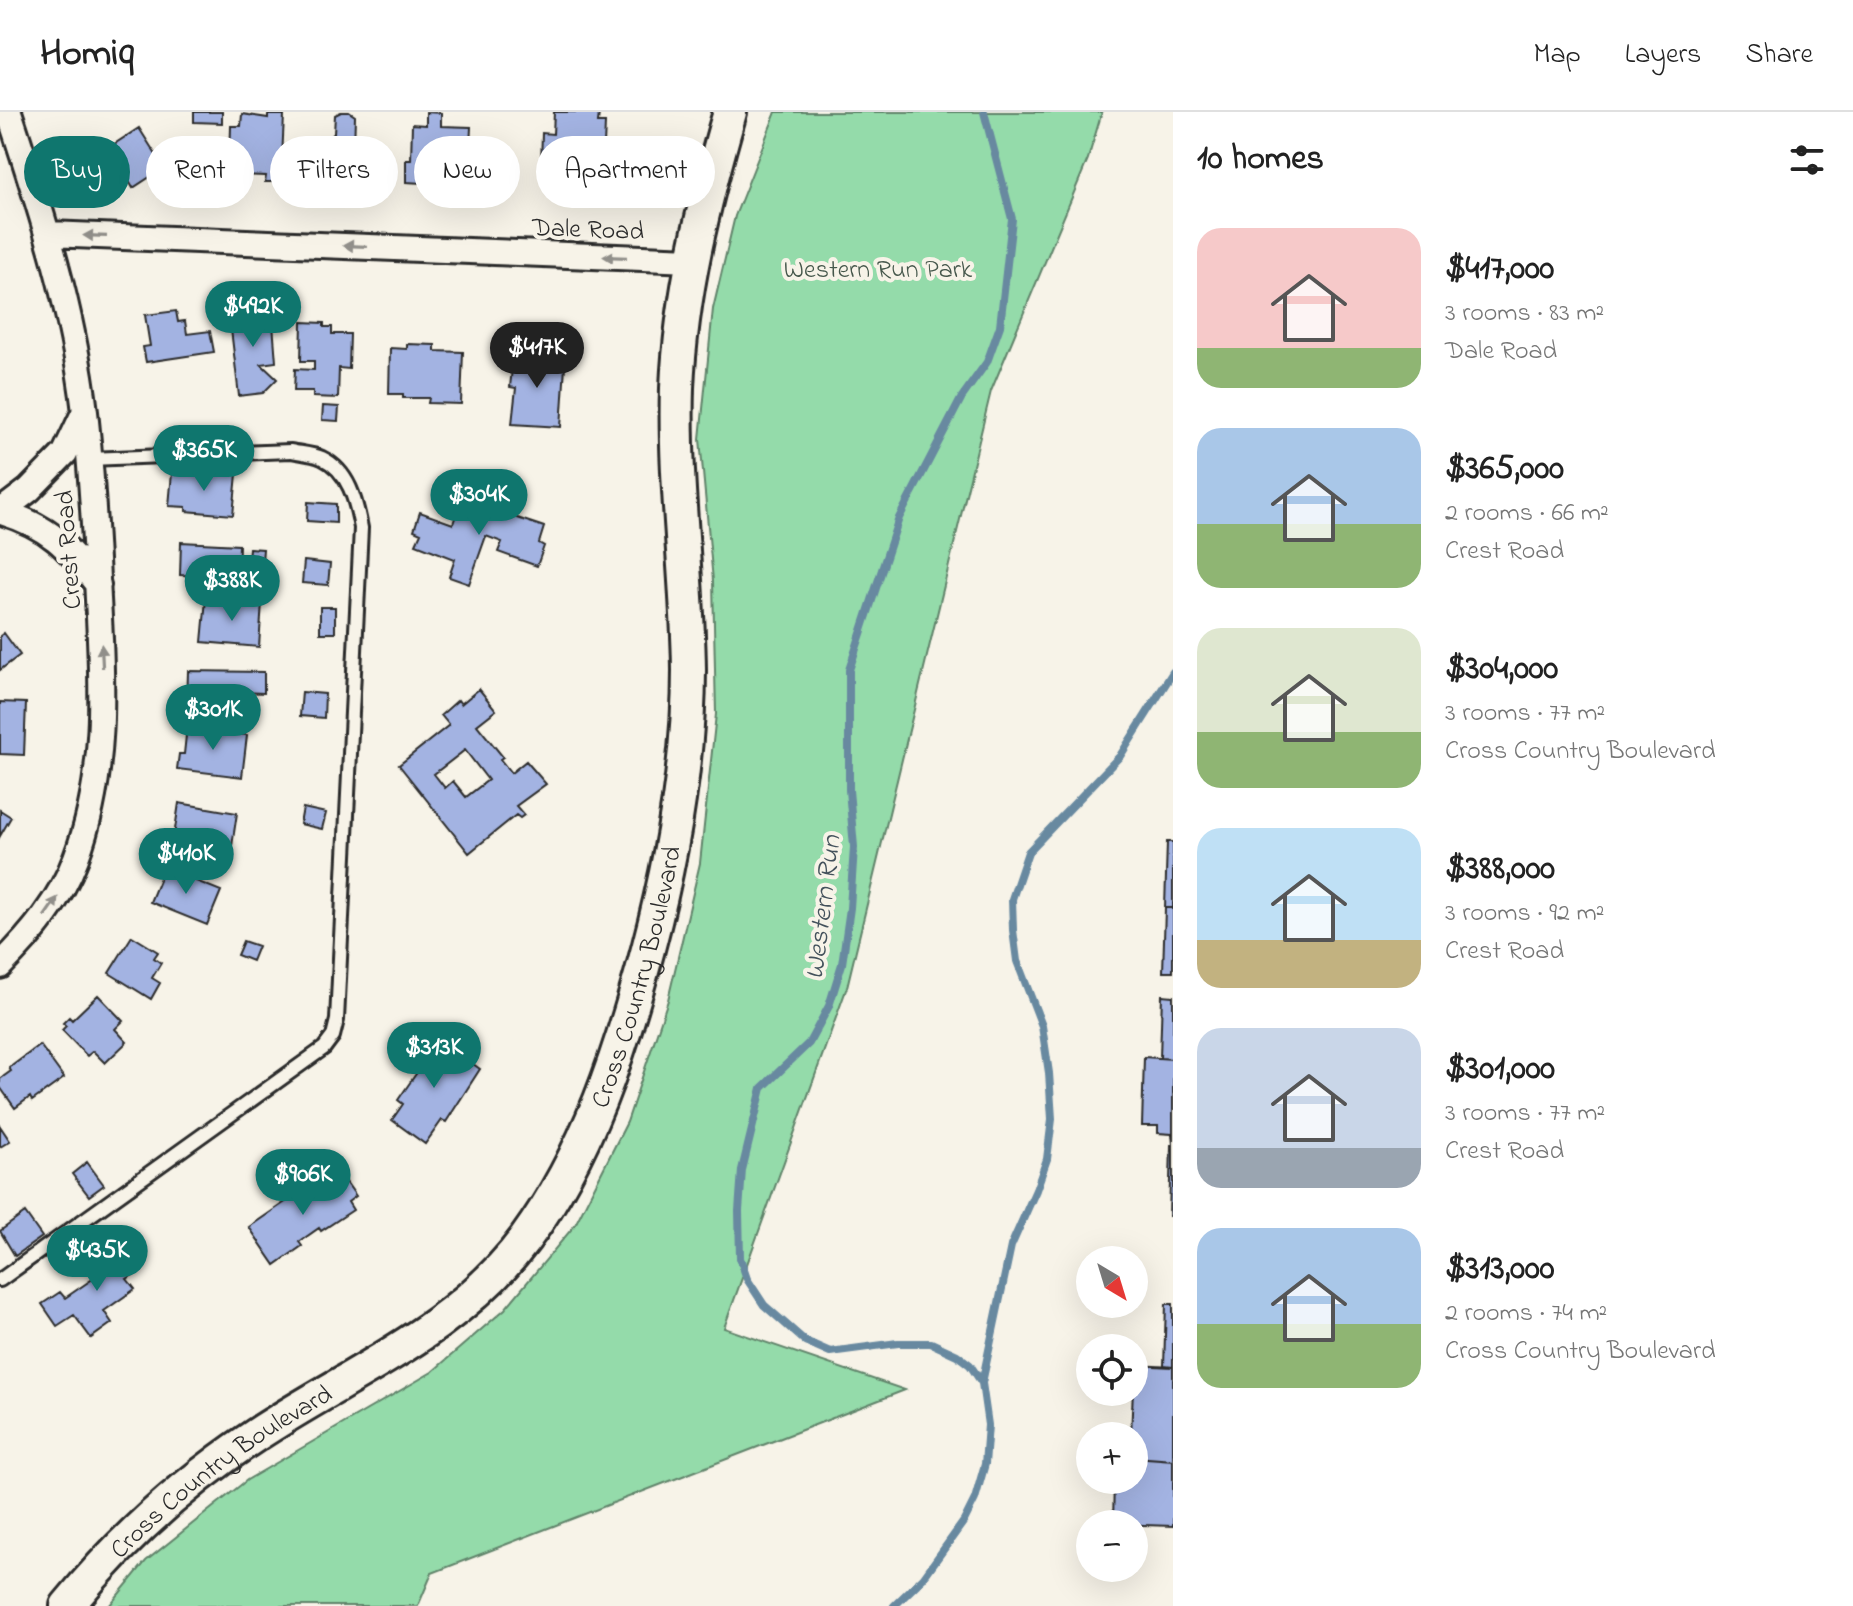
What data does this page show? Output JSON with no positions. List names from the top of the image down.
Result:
{
  "streets": {
    "main road": ["Cross Country Boulevard"],
    "street": ["Dale Road", "Crest Road"]
  },
  "crossings": [
    ["Dale Road", "Crest Road"],
    ["Dale Road", "Cross Country Boulevard"]
  ],
  "one_way": ["Dale Road", "Crest Road"],
  "water": ["Western Run"],
  "parks": ["Western Run Park"],
  "north": "bottom right",
  "page": {
    "header": "Homiq",
    "nav": ["Map", "Layers", "Share"],
    "heading": "10 homes",
    "chip": [
      "Buy",
      "Rent",
      "Filters",
      "New",
      "Apartment"
    ],
    "list": [
      {
        "name": "$417,000",
        "note": "3 rooms · 83 m² · Dale Road"
      },
      {
        "name": "$365,000",
        "note": "2 rooms · 66 m² · Crest Road"
      },
      {
        "name": "$304,000",
        "note": "3 rooms · 77 m² · Cross Country Boulevard"
      },
      {
        "name": "$388,000",
        "note": "3 rooms · 92 m² · Crest Road"
      },
      {
        "name": "$301,000",
        "note": "3 rooms · 77 m² · Crest Road"
      },
      {
        "name": "$313,000",
        "note": "2 rooms · 74 m² · Cross Country Boulevard"
      }
    ],
    "price": [
      "$492K",
      "$417K",
      "$365K",
      "$304K",
      "$388K",
      "$301K",
      "$410K",
      "$313K",
      "$906K",
      "$435K"
    ],
    "map_buttons": ["+", "−"]
  }
}
